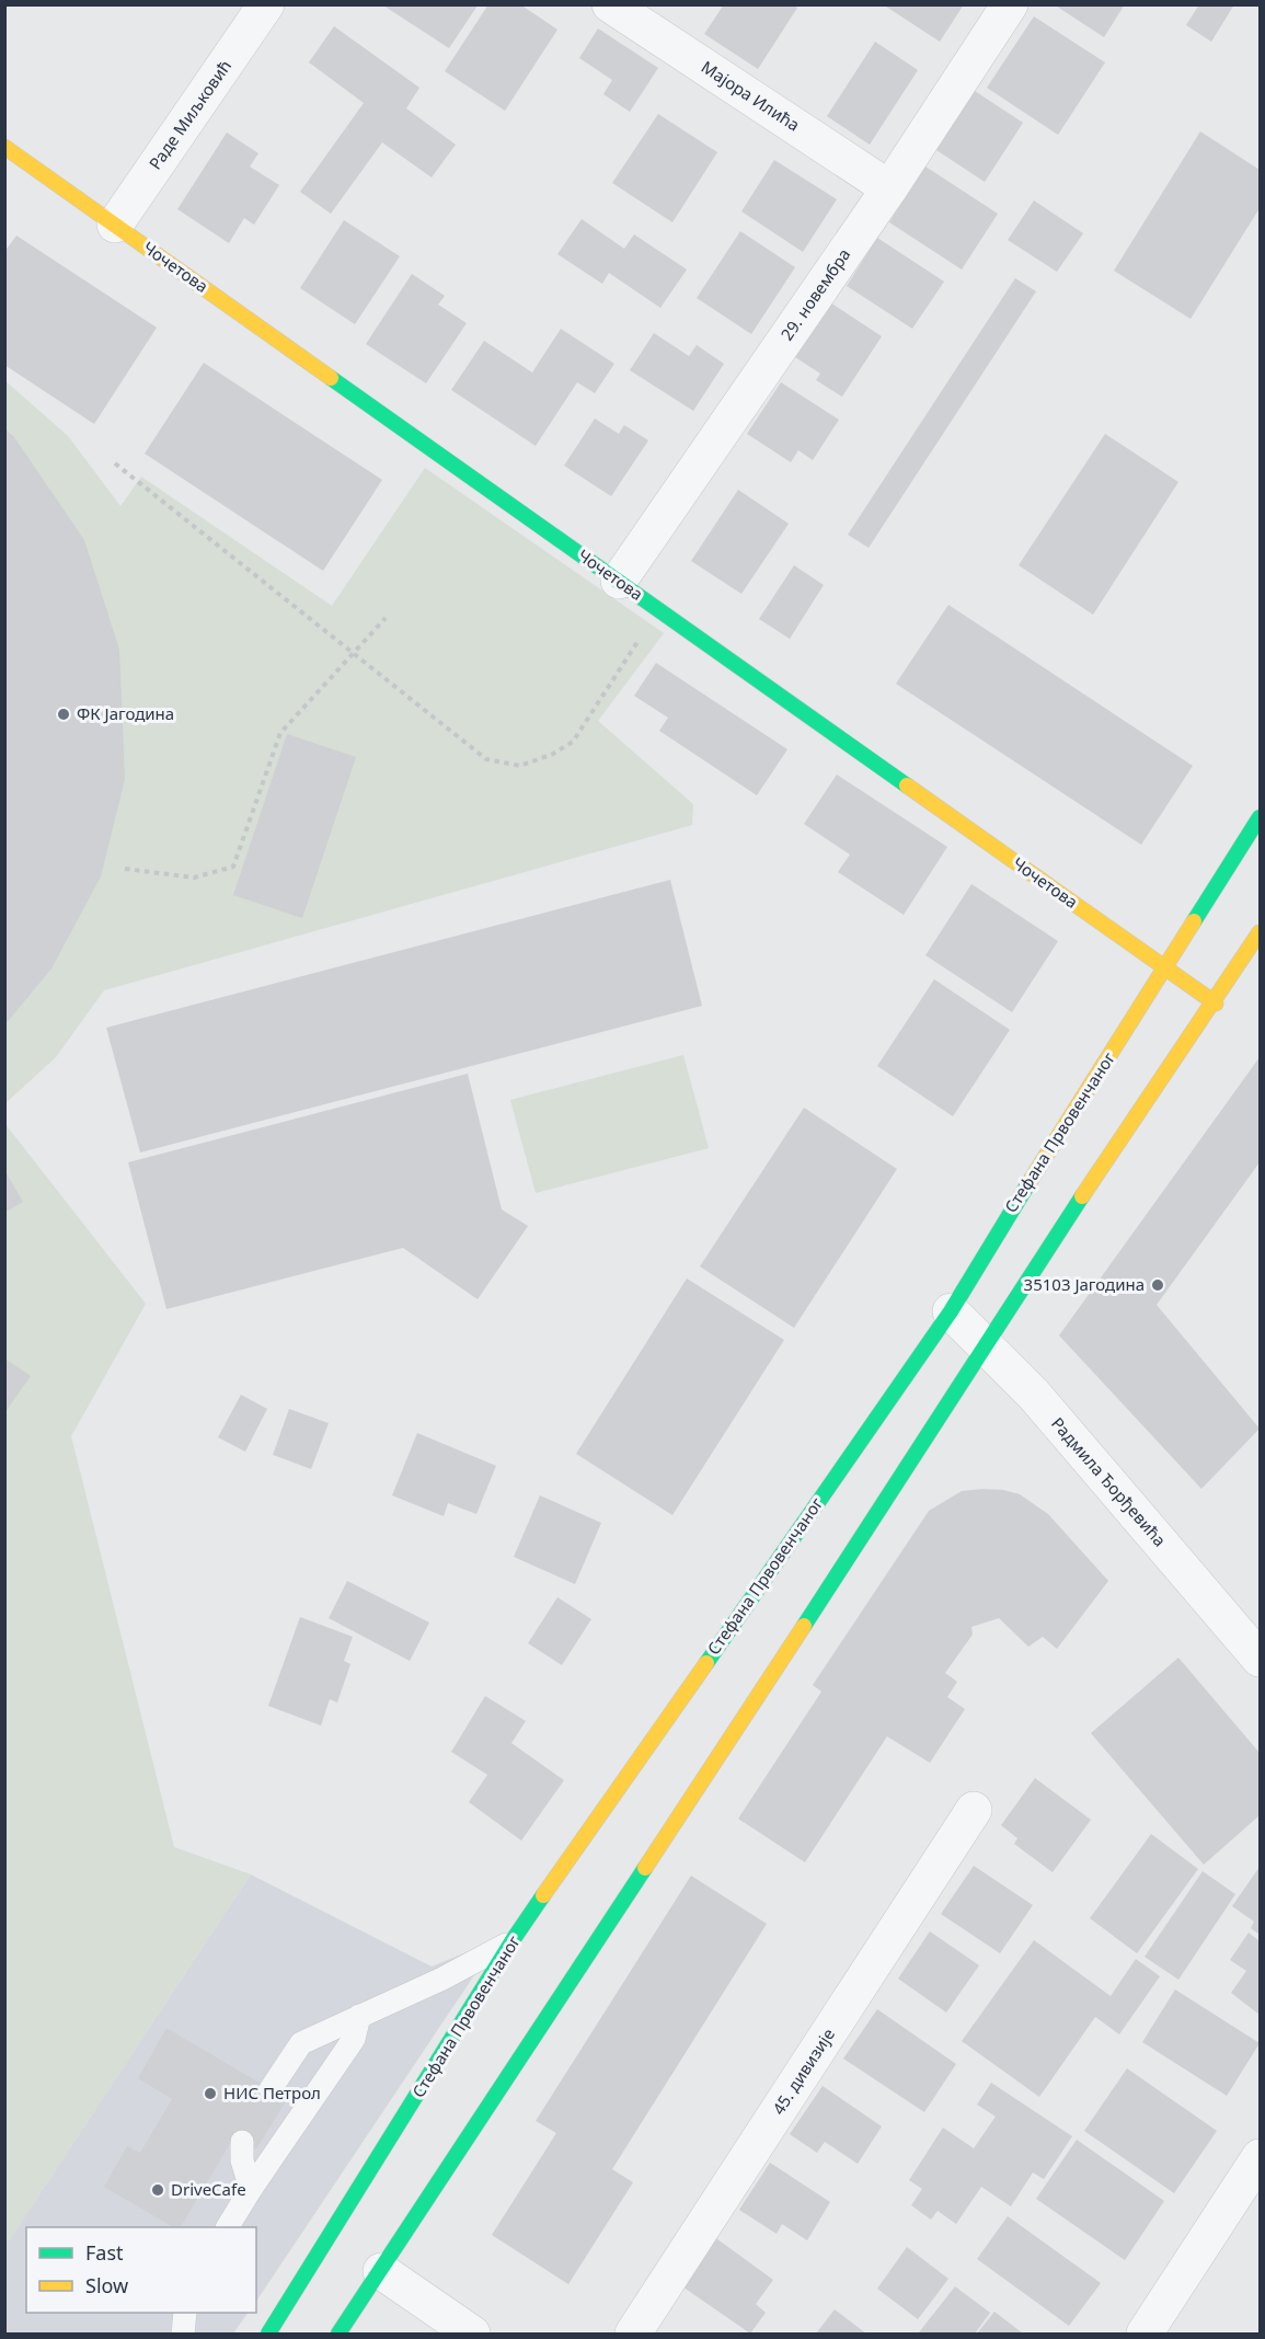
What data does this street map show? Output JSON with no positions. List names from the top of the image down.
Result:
{
  "streets": {
    "street": [
      "Мајора Илића",
      "Раде Миљковић",
      "Чочетова",
      "29. новембра",
      "Стефана Првовенчаног",
      "Радмила Ђорђевића",
      "45. дивизије"
    ]
  },
  "crossings": [
    ["Мајора Илића", "29. новембра"],
    ["Раде Миљковић", "Чочетова"],
    ["Чочетова", "29. новембра"],
    ["Чочетова", "Стефана Првовенчаног"],
    ["Стефана Првовенчаног", "Радмила Ђорђевића"]
  ],
  "places": [
    "ФК Јагодина",
    "35103 Јагодина",
    "НИС Петрол",
    "DriveCafe"
  ],
  "legend": ["Fast", "Slow"]
}
